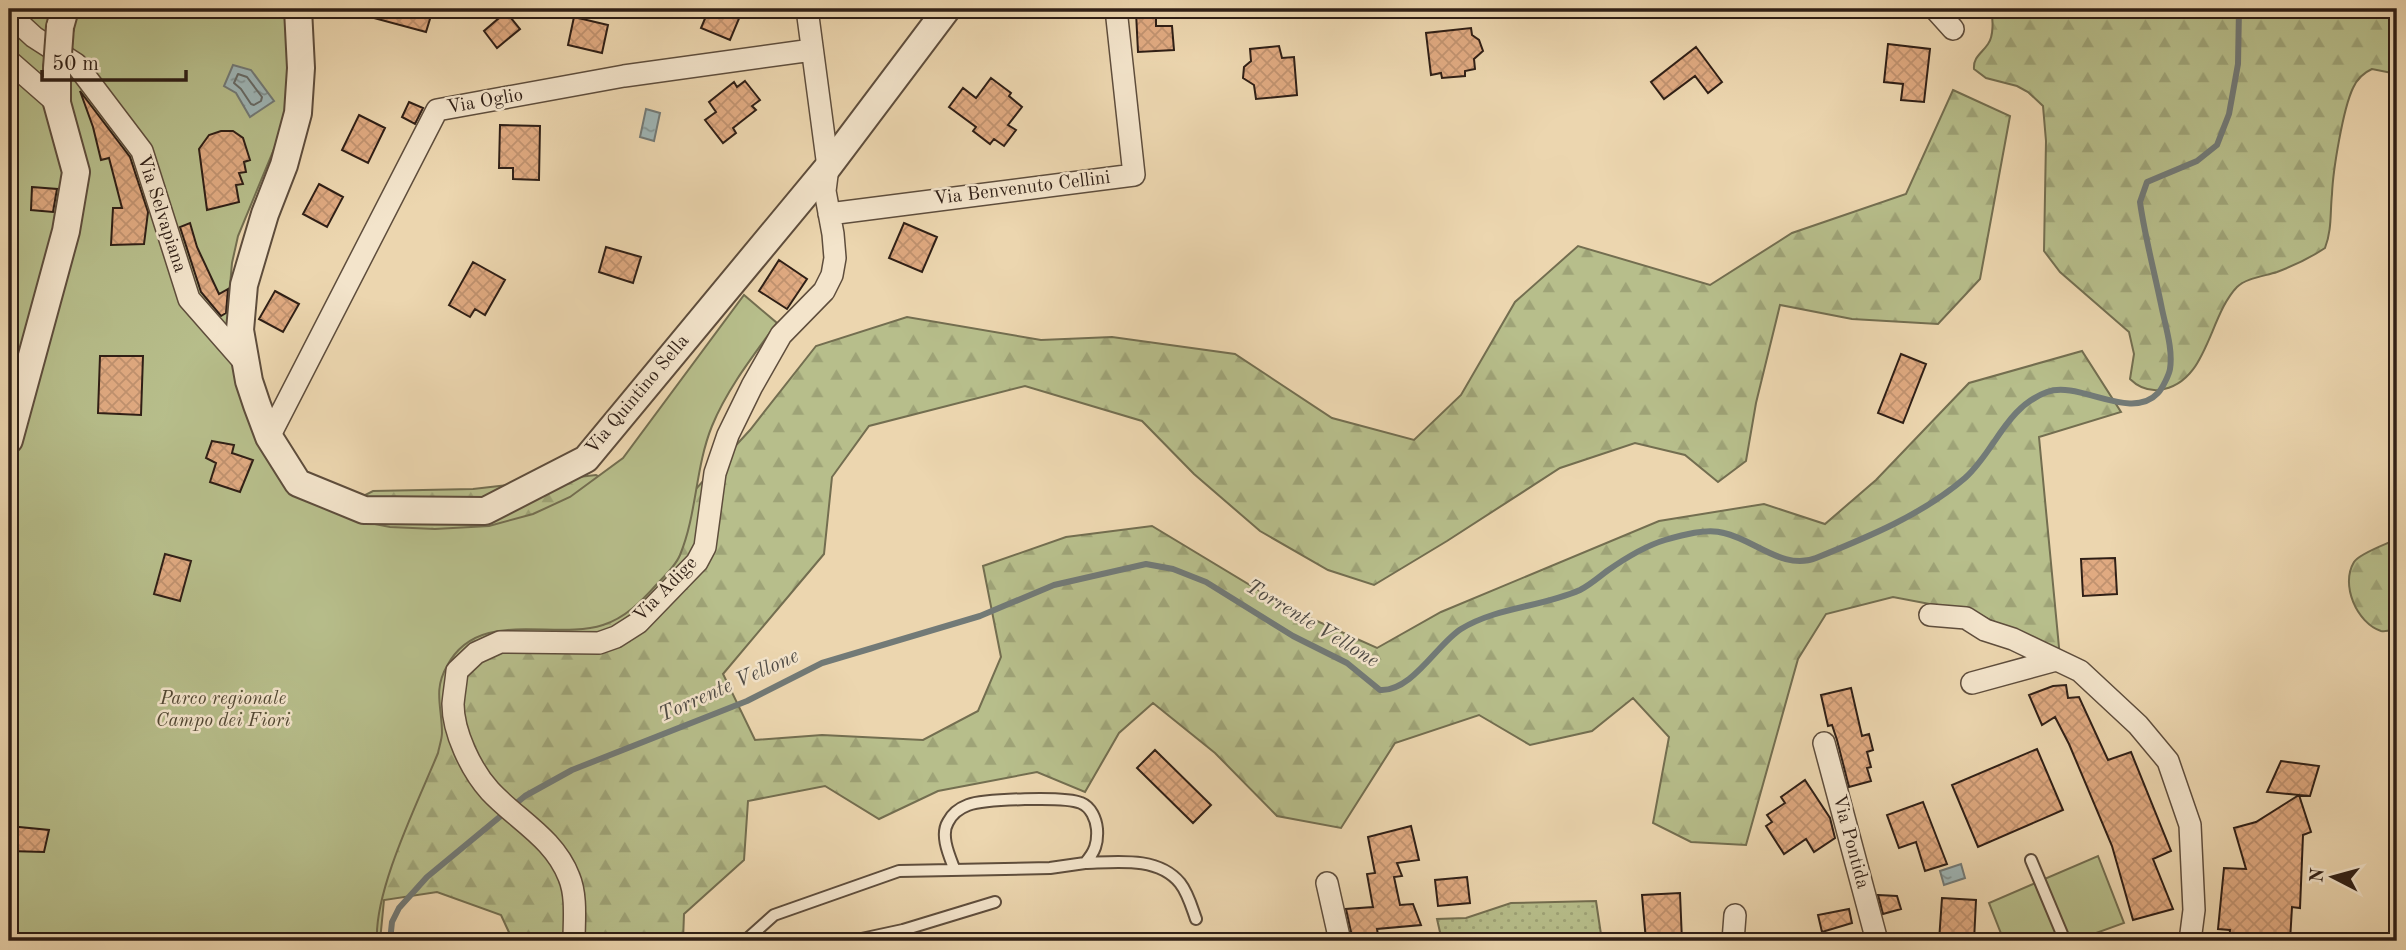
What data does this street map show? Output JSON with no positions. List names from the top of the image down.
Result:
{
  "streets": {
    "street": [
      "Via Oglio",
      "Via Benvenuto Cellini",
      "Via Selvapiana",
      "Via Quintino Sella",
      "Via Adige",
      "Via Pontida"
    ]
  },
  "crossings": [
    ["Via Oglio", "Via Quintino Sella"],
    ["Via Oglio", "Via Adige"],
    ["Via Benvenuto Cellini", "Via Adige"],
    ["Via Selvapiana", "Via Quintino Sella"],
    ["Via Quintino Sella", "Via Adige"]
  ],
  "water": ["Torrente Vellone"],
  "parks": ["Parco regionale Campo dei Fiori"],
  "scale_bar": "50 m",
  "north": "left"
}
